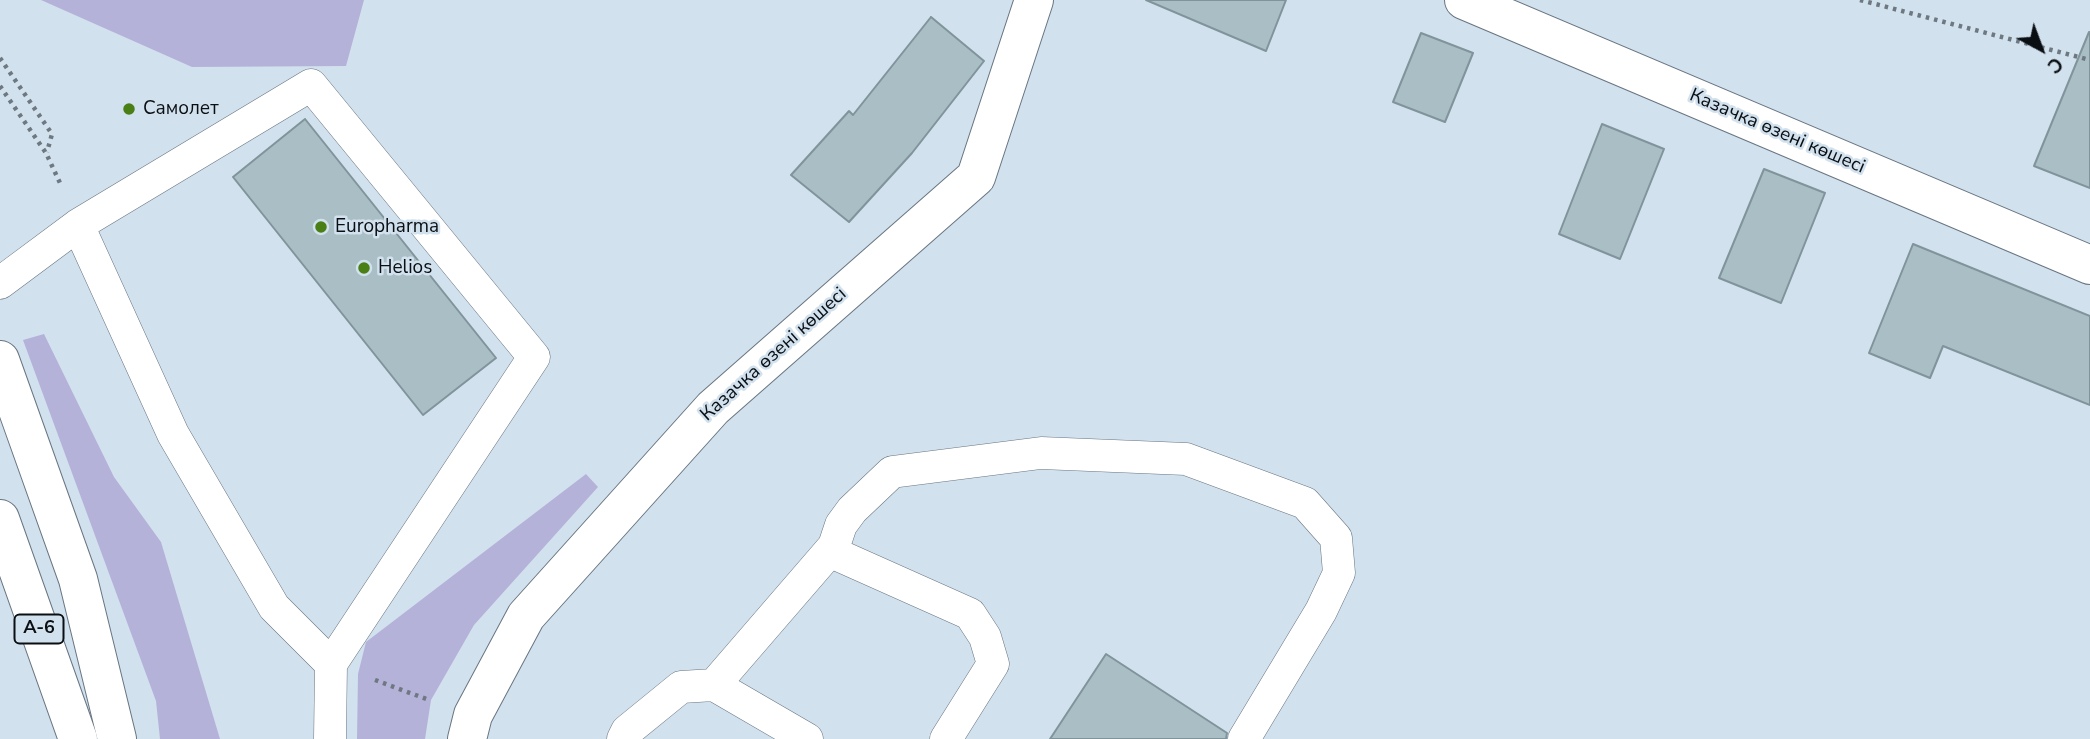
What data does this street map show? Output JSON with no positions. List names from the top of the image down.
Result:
{
  "streets": {
    "street": ["Казачка өзені көшесі", "A-6"]
  },
  "places": ["Самолет", "Europharma", "Helios"],
  "north": "bottom right"
}
